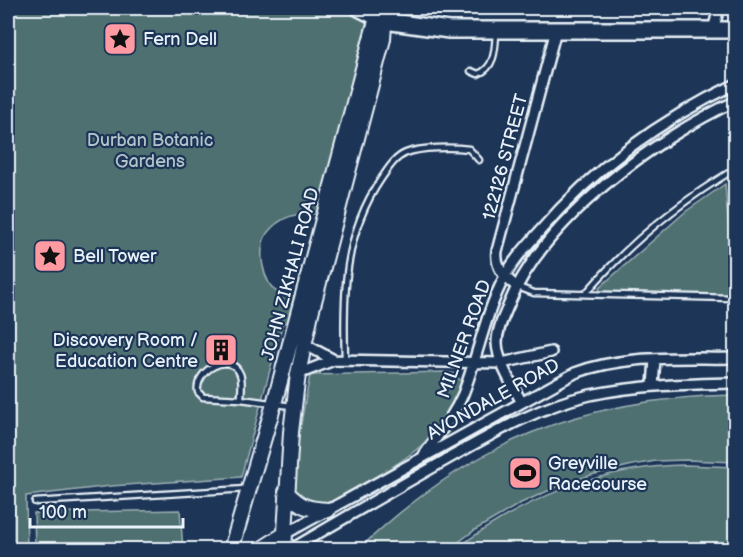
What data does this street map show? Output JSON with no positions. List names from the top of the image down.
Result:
{
  "streets": {
    "main road": ["JOHN ZIKHALI ROAD"],
    "street": ["122126 STREET", "MILNER ROAD", "AVONDALE ROAD"]
  },
  "crossings": [
    ["122126 STREET", "MILNER ROAD"],
    ["JOHN ZIKHALI ROAD", "AVONDALE ROAD"],
    ["MILNER ROAD", "AVONDALE ROAD"]
  ],
  "parks": ["Durban Botanic Gardens"],
  "places": {
    "place": ["Fern Dell", "Bell Tower"],
    "building": ["Discovery Room / Education Centre"],
    "sports": ["Greyville Racecourse"]
  },
  "scale_bar": "100 m"
}
